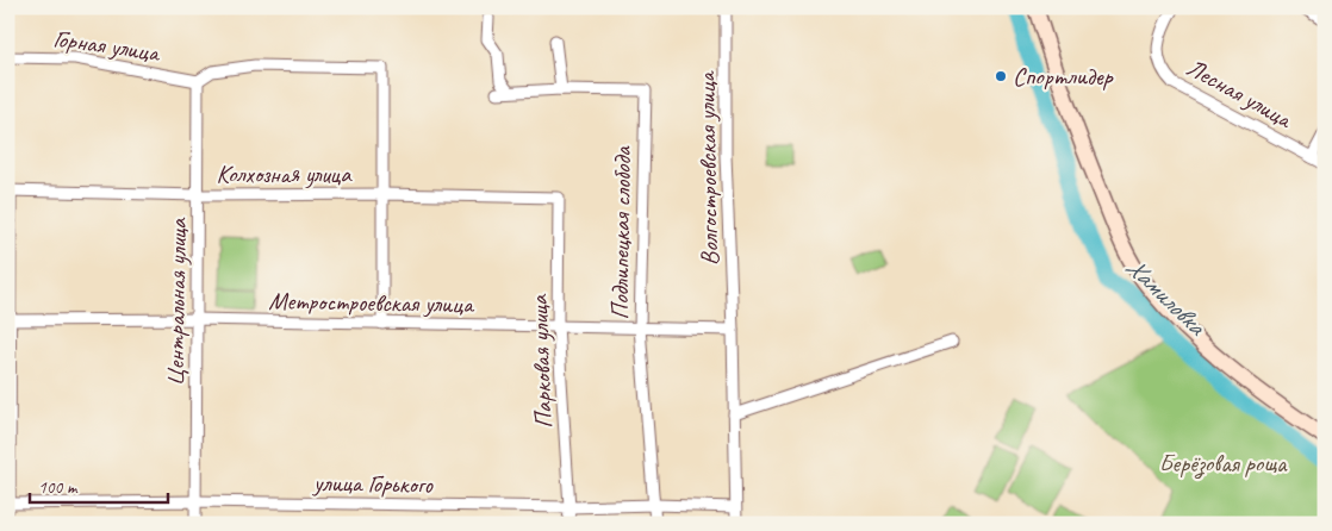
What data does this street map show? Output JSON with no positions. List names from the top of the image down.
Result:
{
  "streets": {
    "street": [
      "Горная улица",
      "Лесная улица",
      "Волгостроевская улица",
      "Колхозная улица",
      "Подлипецкая слобода",
      "Центральная улица",
      "Метростроевская улица",
      "Парковая улица",
      "улица Горького"
    ]
  },
  "crossings": [
    ["Горная улица", "Центральная улица"],
    ["Волгостроевская улица", "Метростроевская улица"],
    ["Волгостроевская улица", "улица Горького"],
    ["Колхозная улица", "Центральная улица"],
    ["Колхозная улица", "Парковая улица"],
    ["Подлипецкая слобода", "Метростроевская улица"],
    ["Подлипецкая слобода", "улица Горького"],
    ["Центральная улица", "Метростроевская улица"],
    ["Центральная улица", "улица Горького"],
    ["Метростроевская улица", "Парковая улица"],
    ["Парковая улица", "улица Горького"]
  ],
  "water": ["Хамиловка"],
  "parks": ["Берёзовая роща"],
  "places": ["Спортлидер"],
  "scale_bar": "100 m"
}
